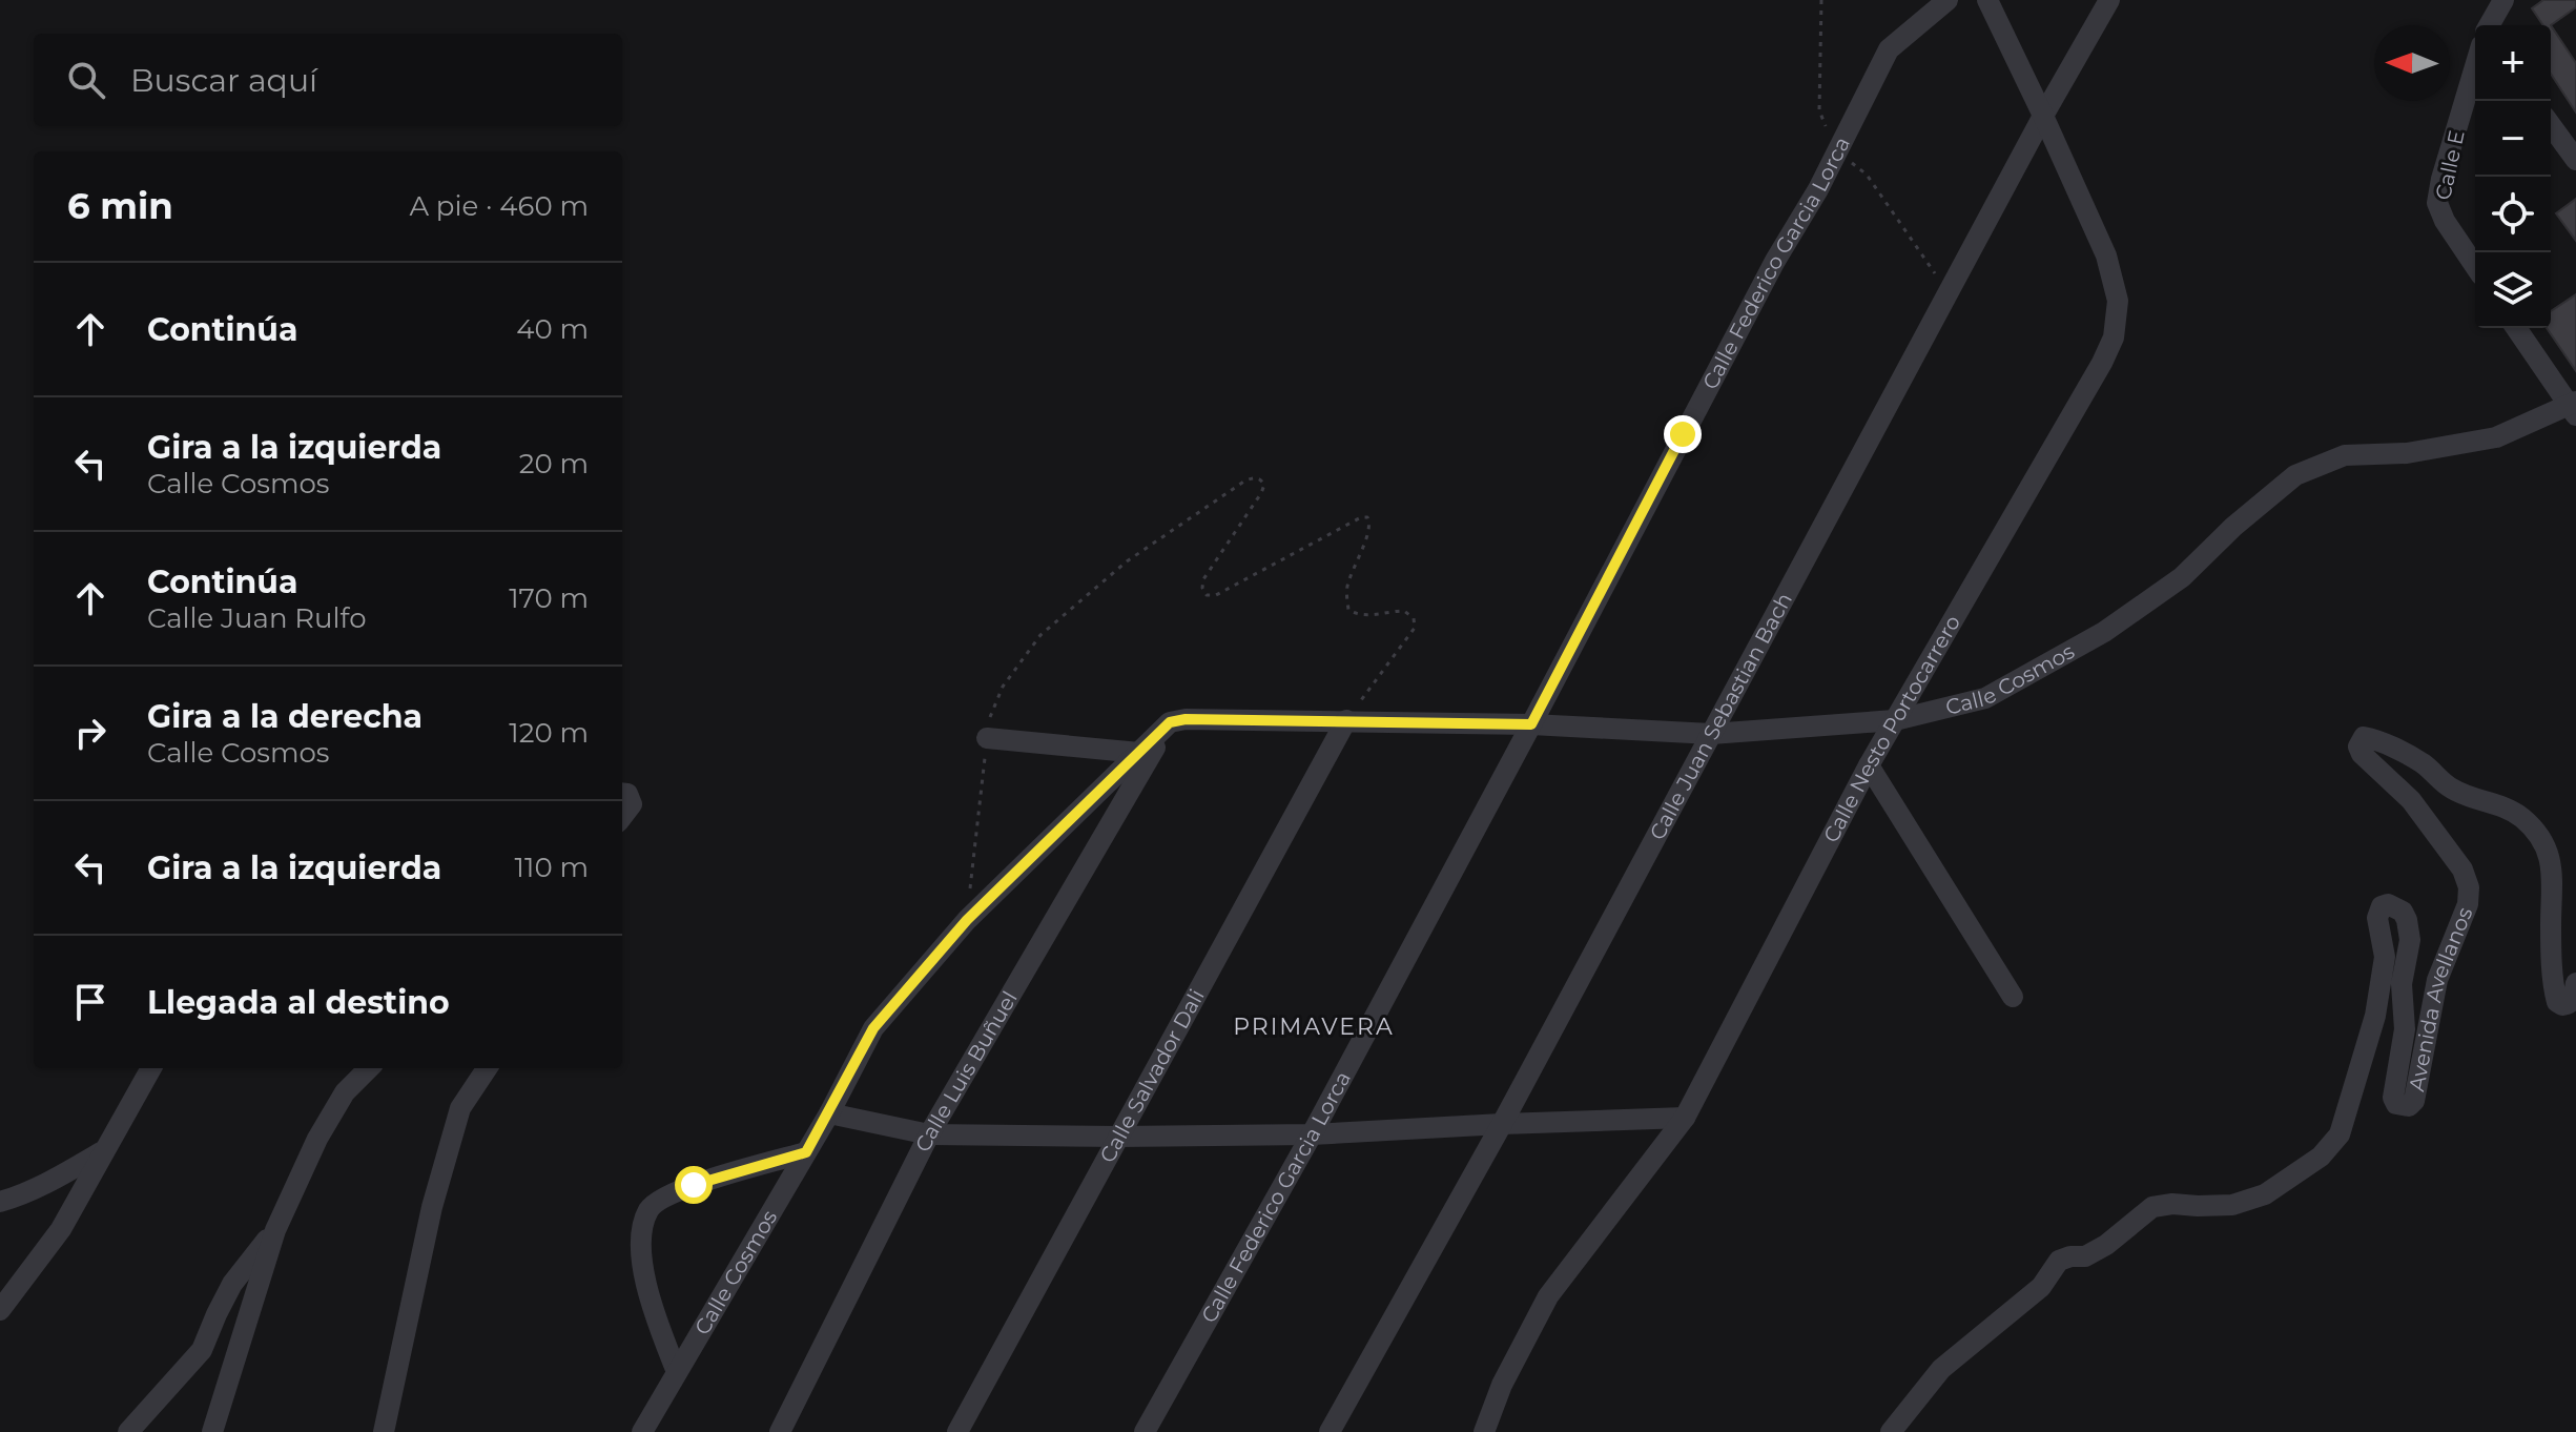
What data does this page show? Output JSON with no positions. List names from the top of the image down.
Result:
{
  "streets": {
    "street": [
      "Calle E",
      "Calle Federico Garcia Lorca",
      "Calle Cosmos",
      "Calle Juan Sebastian Bach",
      "Calle Nesto Portocarrero",
      "Avenida Avellanos",
      "Calle Luis Buñuel",
      "Calle Salvador Dali"
    ]
  },
  "crossings": [
    ["Calle Federico Garcia Lorca", "Calle Cosmos"],
    ["Calle Cosmos", "Calle Juan Sebastian Bach"],
    ["Calle Cosmos", "Calle Nesto Portocarrero"],
    ["Calle Cosmos", "Calle Luis Buñuel"],
    ["Calle Cosmos", "Calle Salvador Dali"],
    ["Calle Juan Sebastian Bach", "Calle Nesto Portocarrero"]
  ],
  "districts": ["PRIMAVERA"],
  "north": "left",
  "page": {
    "map_buttons": ["+", "−"],
    "search": "Buscar aquí",
    "heading": ["6 min", "A pie · 460 m"],
    "list": [
      ["Continúa", "40 m"],
      ["Gira a la izquierda", "Calle Cosmos", "20 m"],
      ["Continúa", "Calle Juan Rulfo", "170 m"],
      ["Gira a la derecha", "Calle Cosmos", "120 m"],
      ["Gira a la izquierda", "110 m"],
      "Llegada al destino"
    ]
  }
}
